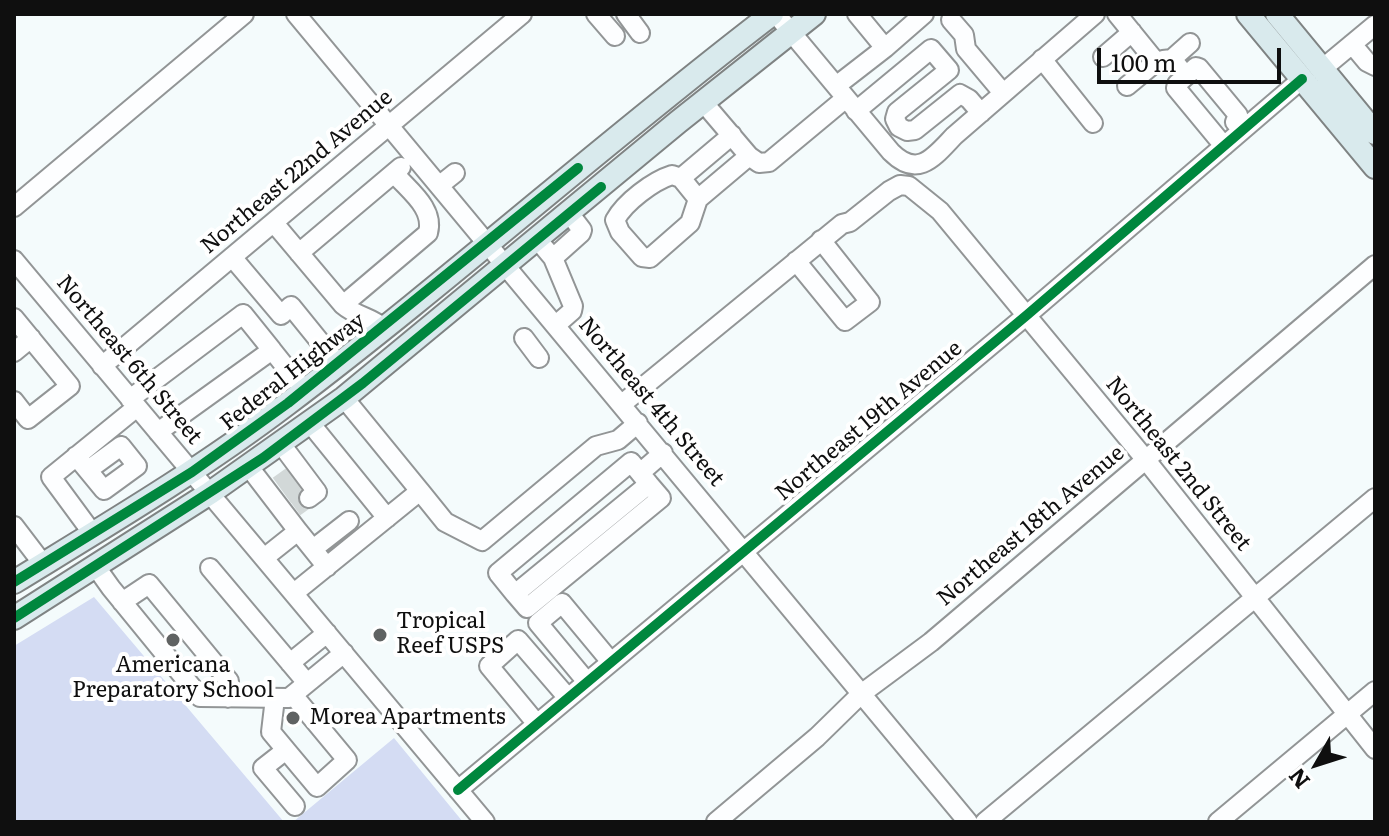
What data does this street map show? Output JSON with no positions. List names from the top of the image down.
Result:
{
  "streets": {
    "main road": ["Federal Highway"],
    "street": [
      "Northeast 22nd Avenue",
      "Northeast 6th Street",
      "Northeast 4th Street",
      "Northeast 19th Avenue",
      "Northeast 2nd Street",
      "Northeast 18th Avenue"
    ]
  },
  "crossings": [
    ["Northeast 22nd Avenue", "Northeast 6th Street"],
    ["Northeast 22nd Avenue", "Northeast 4th Street"],
    ["Northeast 6th Street", "Federal Highway"],
    ["Northeast 6th Street", "Northeast 19th Avenue"],
    ["Federal Highway", "Northeast 4th Street"],
    ["Northeast 4th Street", "Northeast 19th Avenue"],
    ["Northeast 4th Street", "Northeast 18th Avenue"],
    ["Northeast 19th Avenue", "Northeast 2nd Street"],
    ["Northeast 2nd Street", "Northeast 18th Avenue"]
  ],
  "places": ["Tropical Reef USPS", "Americana Preparatory School", "Morea Apartments"],
  "scale_bar": "100 m",
  "north": "bottom left"
}
